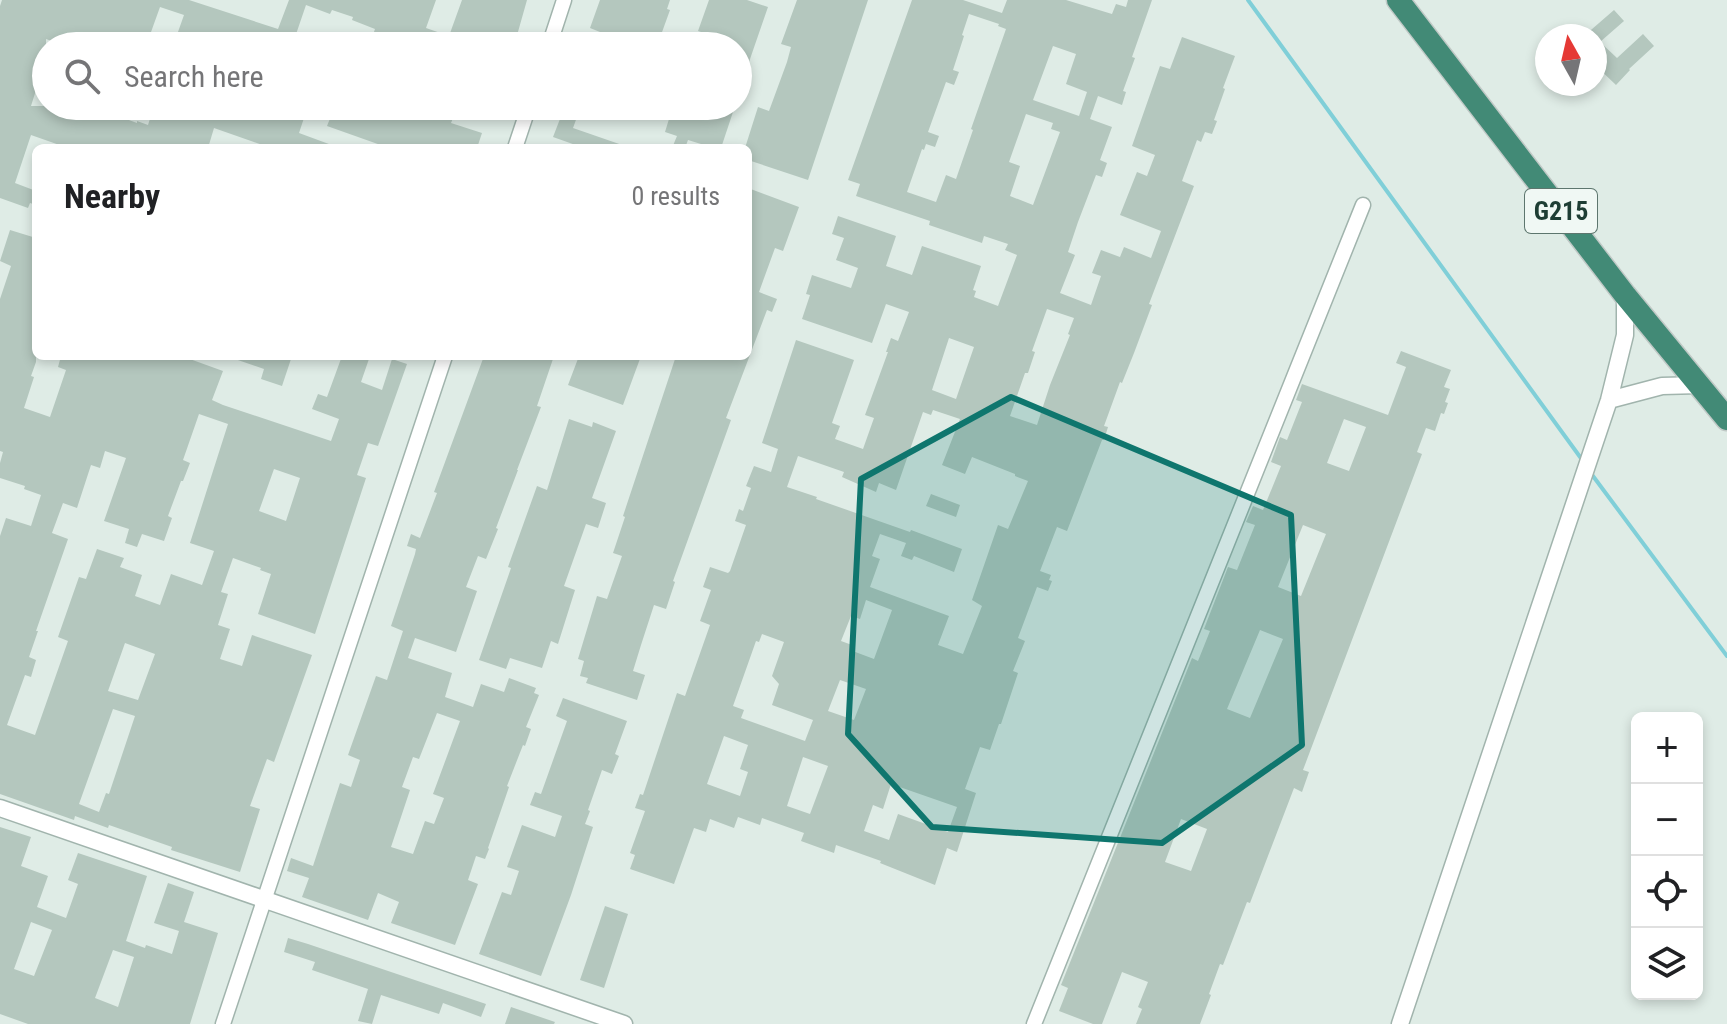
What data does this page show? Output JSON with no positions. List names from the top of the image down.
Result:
{
  "streets": {
    "highway": ["G215"]
  },
  "north": "top",
  "page": {
    "search": "Search here",
    "heading": ["Nearby", "0 results"],
    "map_buttons": ["+", "−"]
  }
}
